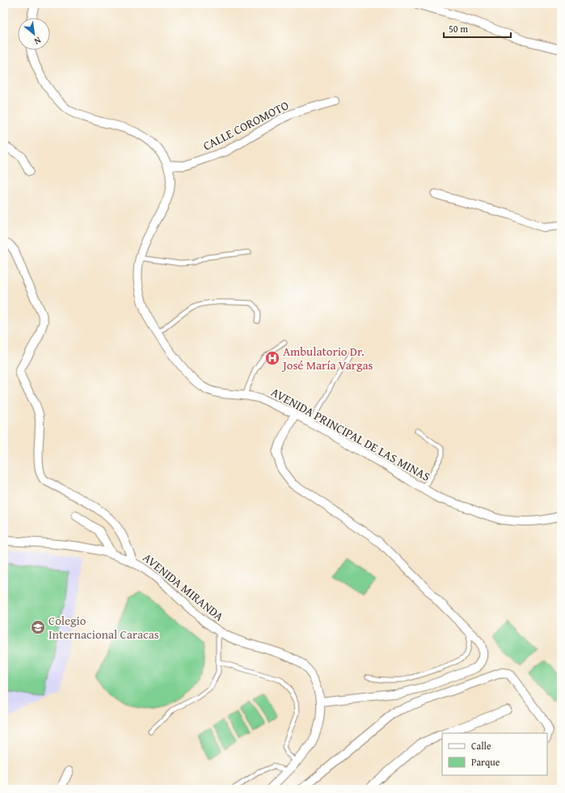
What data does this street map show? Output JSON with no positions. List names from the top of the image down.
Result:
{
  "streets": {
    "street": ["CALLE COROMOTO", "AVENIDA PRINCIPAL DE LAS MINAS", "AVENIDA MIRANDA"]
  },
  "crossings": [
    ["CALLE COROMOTO", "AVENIDA PRINCIPAL DE LAS MINAS"]
  ],
  "places": {
    "hospital": ["Ambulatorio Dr. José María Vargas"],
    "school or university": ["Colegio Internacional Caracas"]
  },
  "legend": ["Calle", "Parque"],
  "scale_bar": "50 m",
  "north": "bottom right"
}
